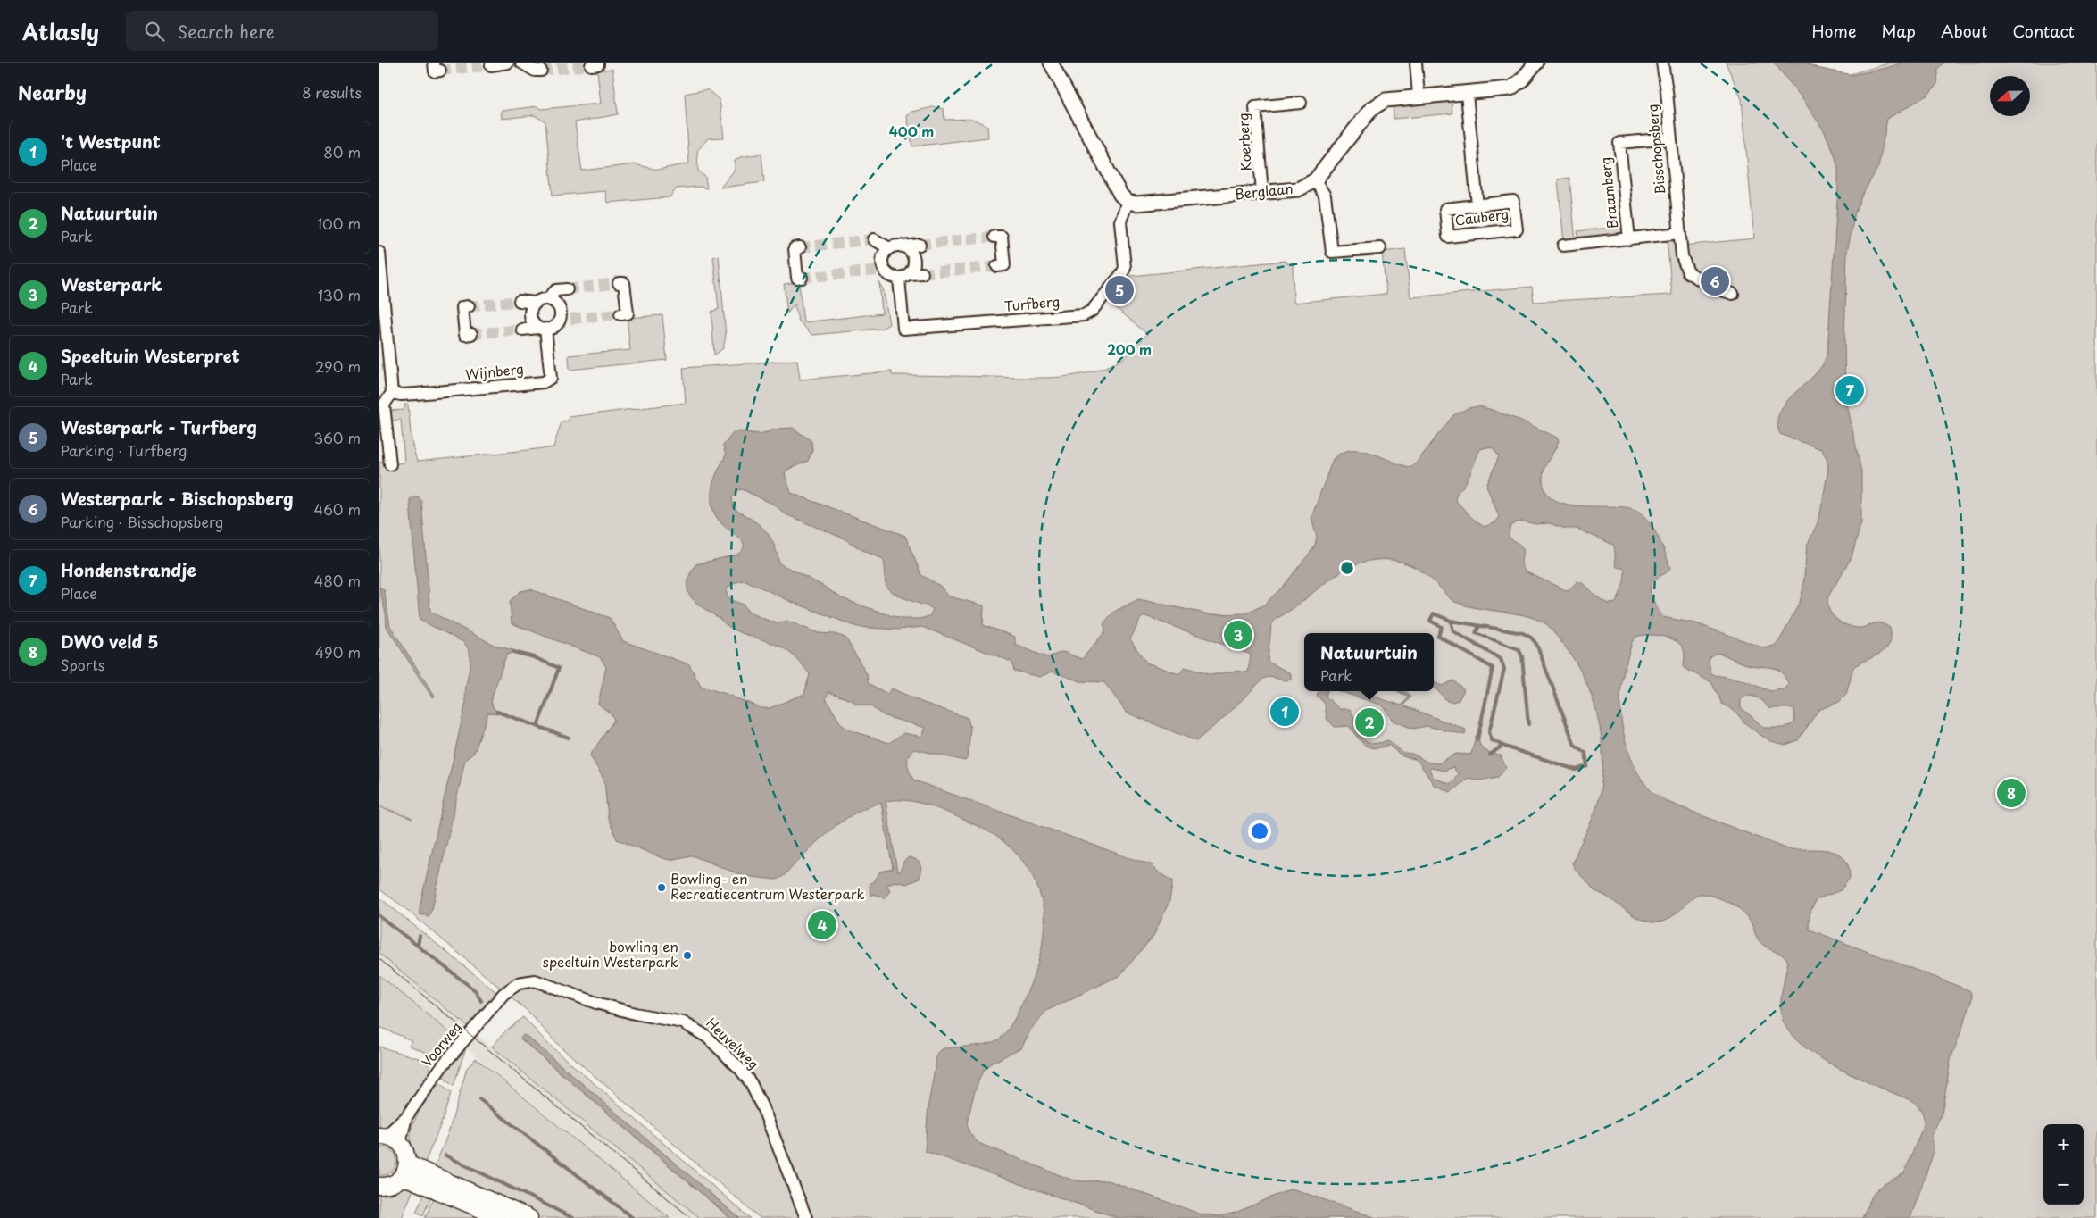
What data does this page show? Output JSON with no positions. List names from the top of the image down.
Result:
{
  "streets": {
    "street": [
      "Koerberg",
      "Bisschopsberg",
      "Berglaan",
      "Braamberg",
      "Cauberg",
      "Turfberg",
      "Wijnberg",
      "Heuvelweg",
      "Voorweg"
    ]
  },
  "crossings": [
    ["Koerberg", "Berglaan"],
    ["Bisschopsberg", "Braamberg"],
    ["Berglaan", "Cauberg"],
    ["Berglaan", "Turfberg"],
    ["Heuvelweg", "Voorweg"]
  ],
  "places": ["Bowling- en Recreatiecentrum Westerpark", "bowling en speeltuin Westerpark"],
  "north": "left",
  "page": {
    "header": "Atlasly",
    "search": "Search here",
    "nav": [
      "Home",
      "Map",
      "About",
      "Contact"
    ],
    "heading": ["Nearby", "8 results"],
    "list": [
      {
        "mark": "1",
        "name": "'t Westpunt",
        "note": "Place",
        "value": "80 m"
      },
      {
        "mark": "2",
        "name": "Natuurtuin",
        "note": "Park",
        "value": "100 m"
      },
      {
        "mark": "3",
        "name": "Westerpark",
        "note": "Park",
        "value": "130 m"
      },
      {
        "mark": "4",
        "name": "Speeltuin Westerpret",
        "note": "Park",
        "value": "290 m"
      },
      {
        "mark": "5",
        "name": "Westerpark - Turfberg",
        "note": "Parking · Turfberg",
        "value": "360 m"
      },
      {
        "mark": "6",
        "name": "Westerpark - Bischopsberg",
        "note": "Parking · Bisschopsberg",
        "value": "460 m"
      },
      {
        "mark": "7",
        "name": "Hondenstrandje",
        "note": "Place",
        "value": "480 m"
      },
      {
        "mark": "8",
        "name": "DWO veld 5",
        "note": "Sports",
        "value": "490 m"
      }
    ],
    "pins": [
      "6",
      "5",
      "7",
      "3",
      "1",
      "2",
      "8",
      "4"
    ],
    "popup": ["Natuurtuin", "Park"],
    "map_buttons": ["+", "−"]
  },
  "rings": ["400 m", "200 m"]
}
